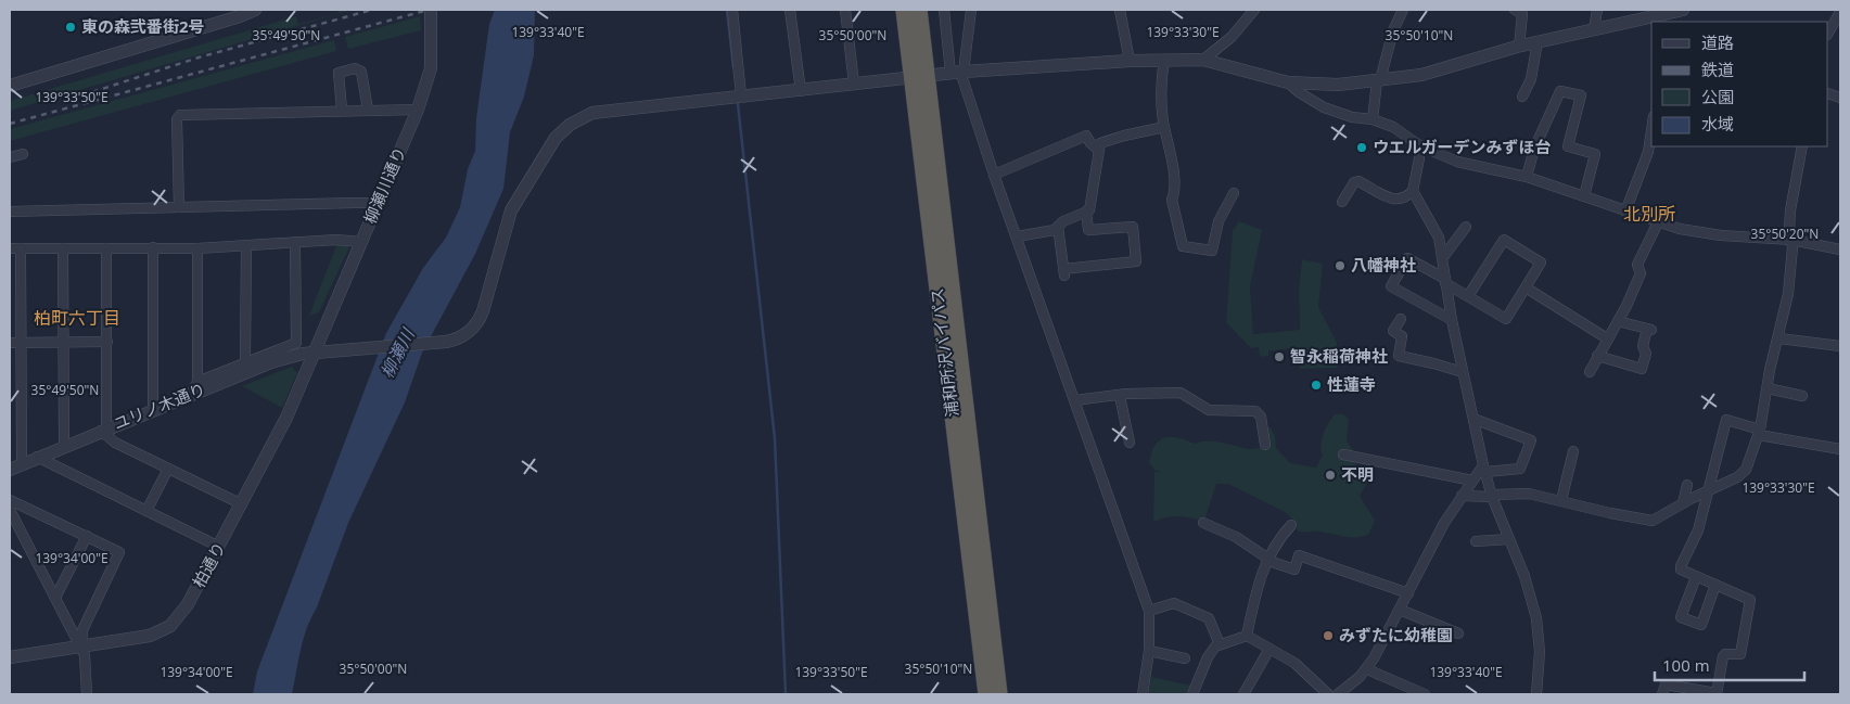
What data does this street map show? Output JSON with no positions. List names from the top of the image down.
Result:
{
  "streets": {
    "highway": ["浦和所沢バイパス"],
    "street": ["柳瀬川通り", "ユリノ木通り", "柏通り"]
  },
  "crossings": [
    ["柳瀬川通り", "ユリノ木通り"],
    ["柳瀬川通り", "柏通り"],
    ["浦和所沢バイパス", "ユリノ木通り"],
    ["ユリノ木通り", "柏通り"]
  ],
  "districts": ["北別所", "柏町六丁目"],
  "water": ["柳瀬川"],
  "places": [
    "東の森弐番街2号",
    "ウエルガーデンみずほ台",
    "八幡神社",
    "智永稲荷神社",
    "性蓮寺",
    "不明",
    "みずたに幼稚園"
  ],
  "legend": [
    "道路",
    "鉄道",
    "公園",
    "水域"
  ],
  "scale_bar": "100 m",
  "coordinates": [
    "139°33'40\"E",
    "139°33'30\"E",
    "35°49'50\"N",
    "35°50'00\"N",
    "35°50'10\"N",
    "139°33'50\"E",
    "35°50'20\"N",
    "139°34'00\"E"
  ]
}
